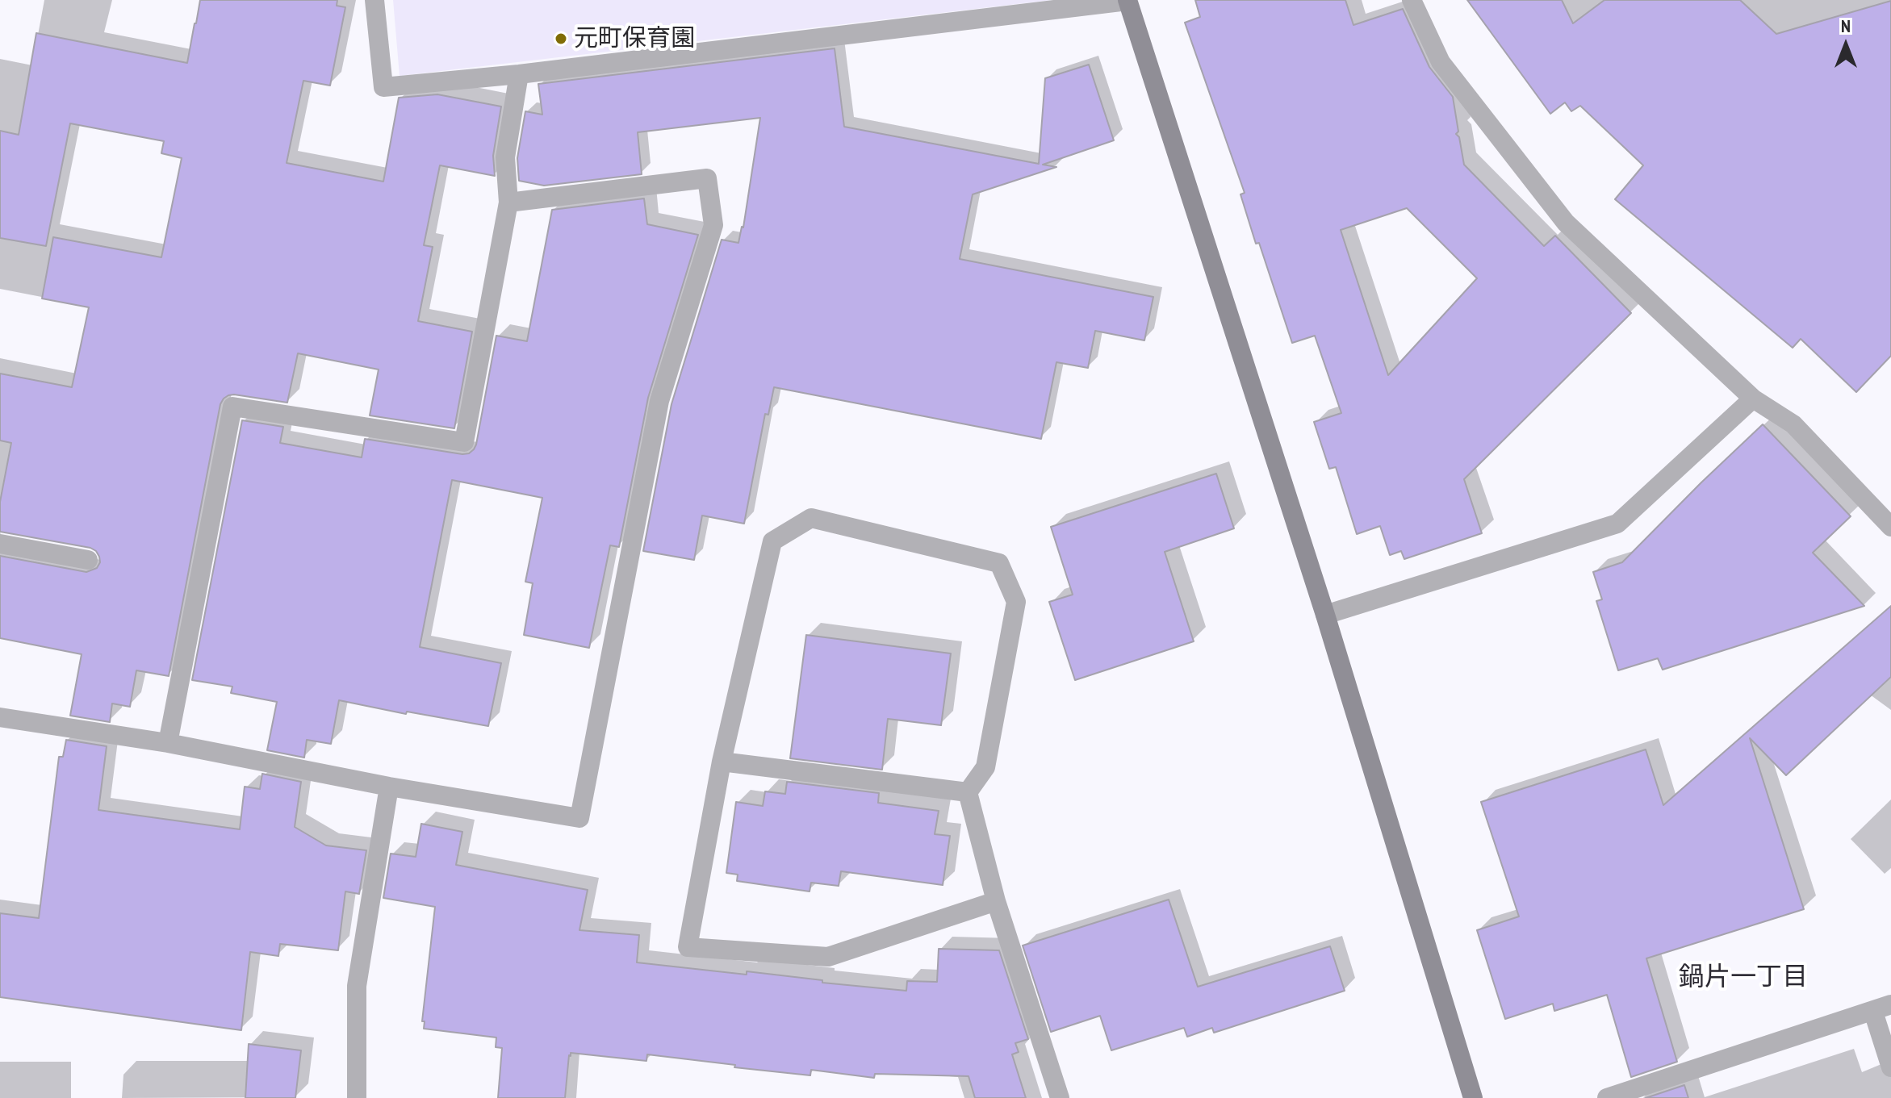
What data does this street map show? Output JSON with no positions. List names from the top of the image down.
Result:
{
  "districts": ["鍋片一丁目"],
  "places": ["元町保育園"],
  "north": "top"
}
